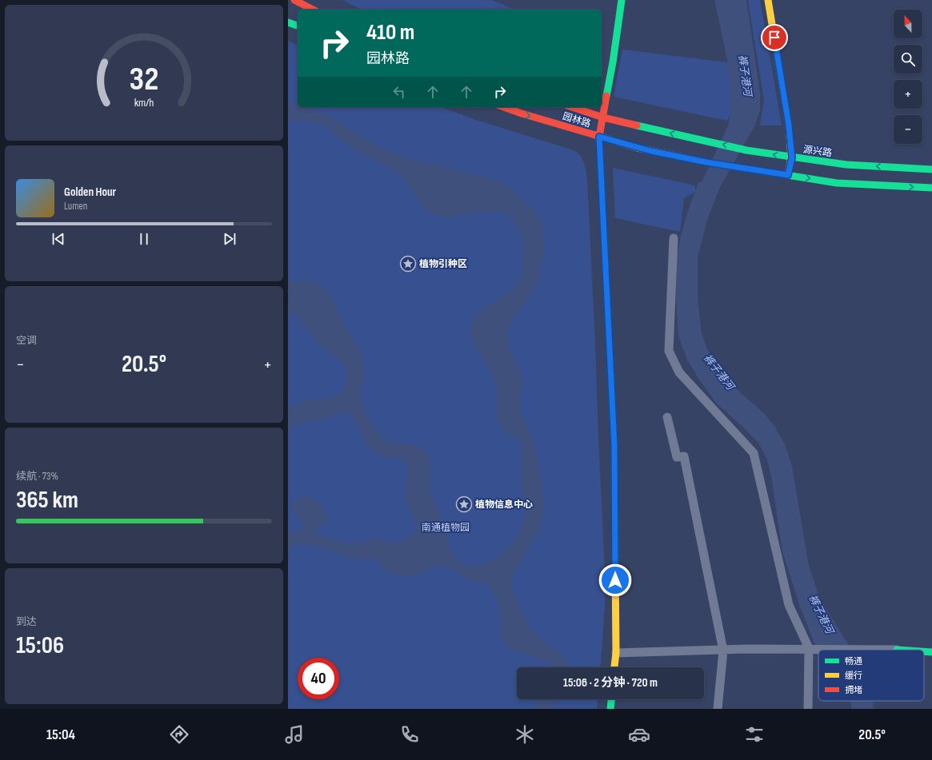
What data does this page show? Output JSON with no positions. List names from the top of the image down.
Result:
{
  "streets": {
    "street": ["园林路", "源兴路"]
  },
  "crossings": [
    ["园林路", "源兴路"]
  ],
  "water": ["裤子港河"],
  "parks": ["南通植物园"],
  "places": {
    "place": ["植物引种区", "植物信息中心"]
  },
  "legend": ["畅通", "缓行", "拥堵"],
  "north": "top",
  "page": {
    "map_buttons": ["+", "−"],
    "turn": ["410 m", "园林路"],
    "song": ["Golden Hour", "Lumen"],
    "tile": [
      "空调",
      ["续航 · 73%", "365 km"],
      ["到达", "15:06"]
    ],
    "heat": ["−", "20.5°", "+"],
    "limit": "40",
    "trip": "15:06 · 2 分钟 · 720 m",
    "tabs": ["15:04", "20.5°"],
    "gauge": ["32", "km/h"]
  }
}
